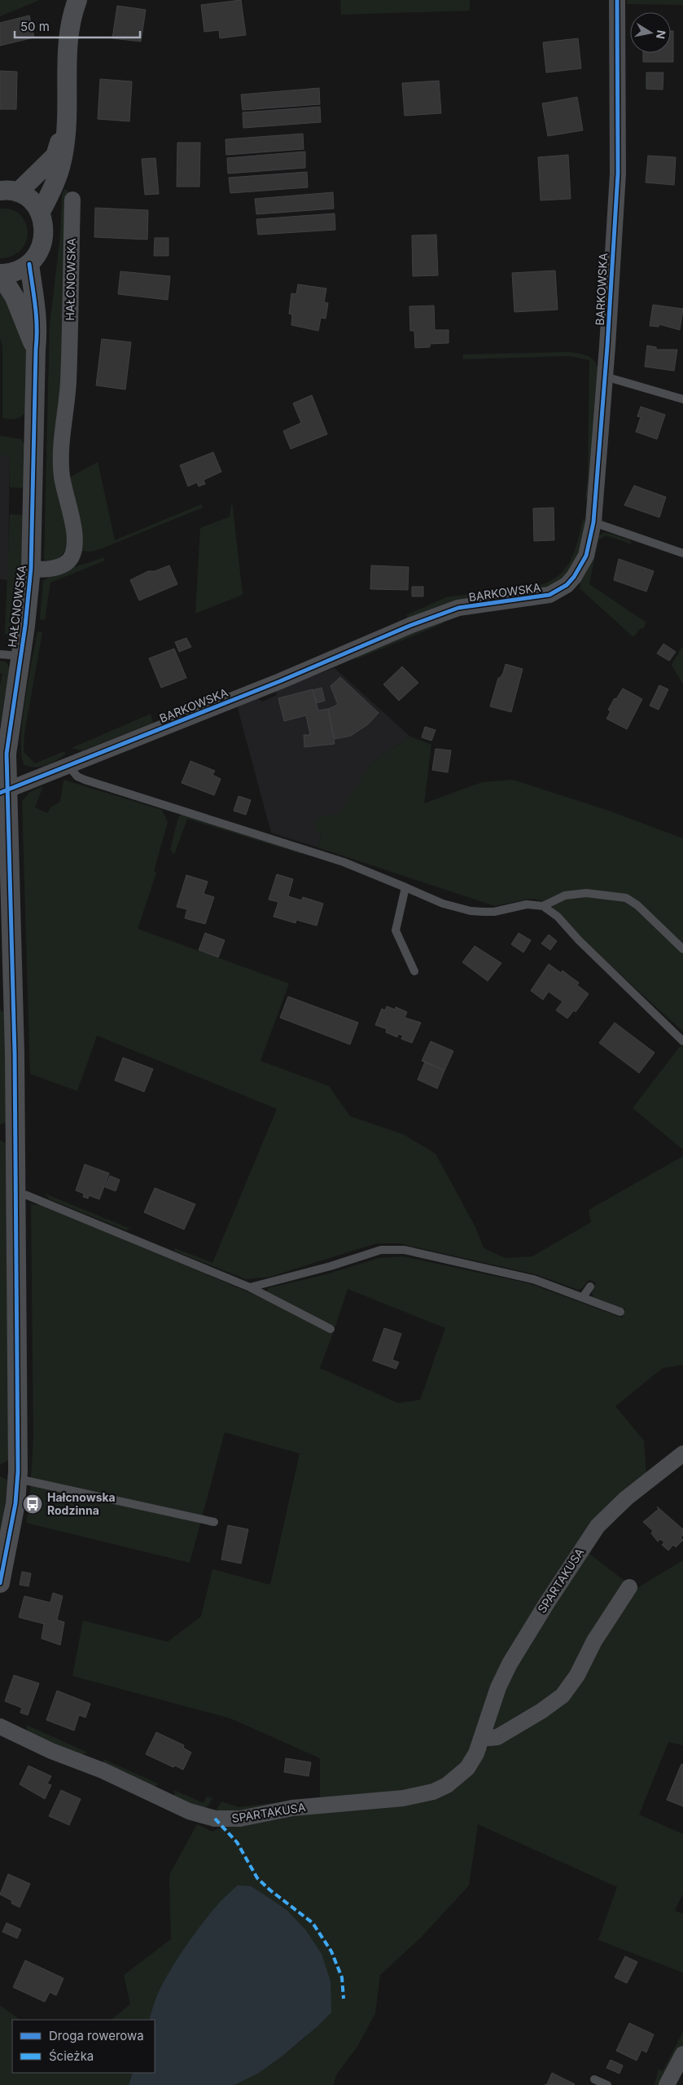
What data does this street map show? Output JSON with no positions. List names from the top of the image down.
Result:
{
  "streets": {
    "street": ["HAŁCNOWSKA", "BARKOWSKA", "SPARTAKUSA"]
  },
  "crossings": [
    ["HAŁCNOWSKA", "BARKOWSKA"]
  ],
  "places": {
    "bus stop": ["Hałcnowska Rodzinna"]
  },
  "legend": ["Droga rowerowa", "Ścieżka"],
  "scale_bar": "50 m",
  "north": "right"
}
